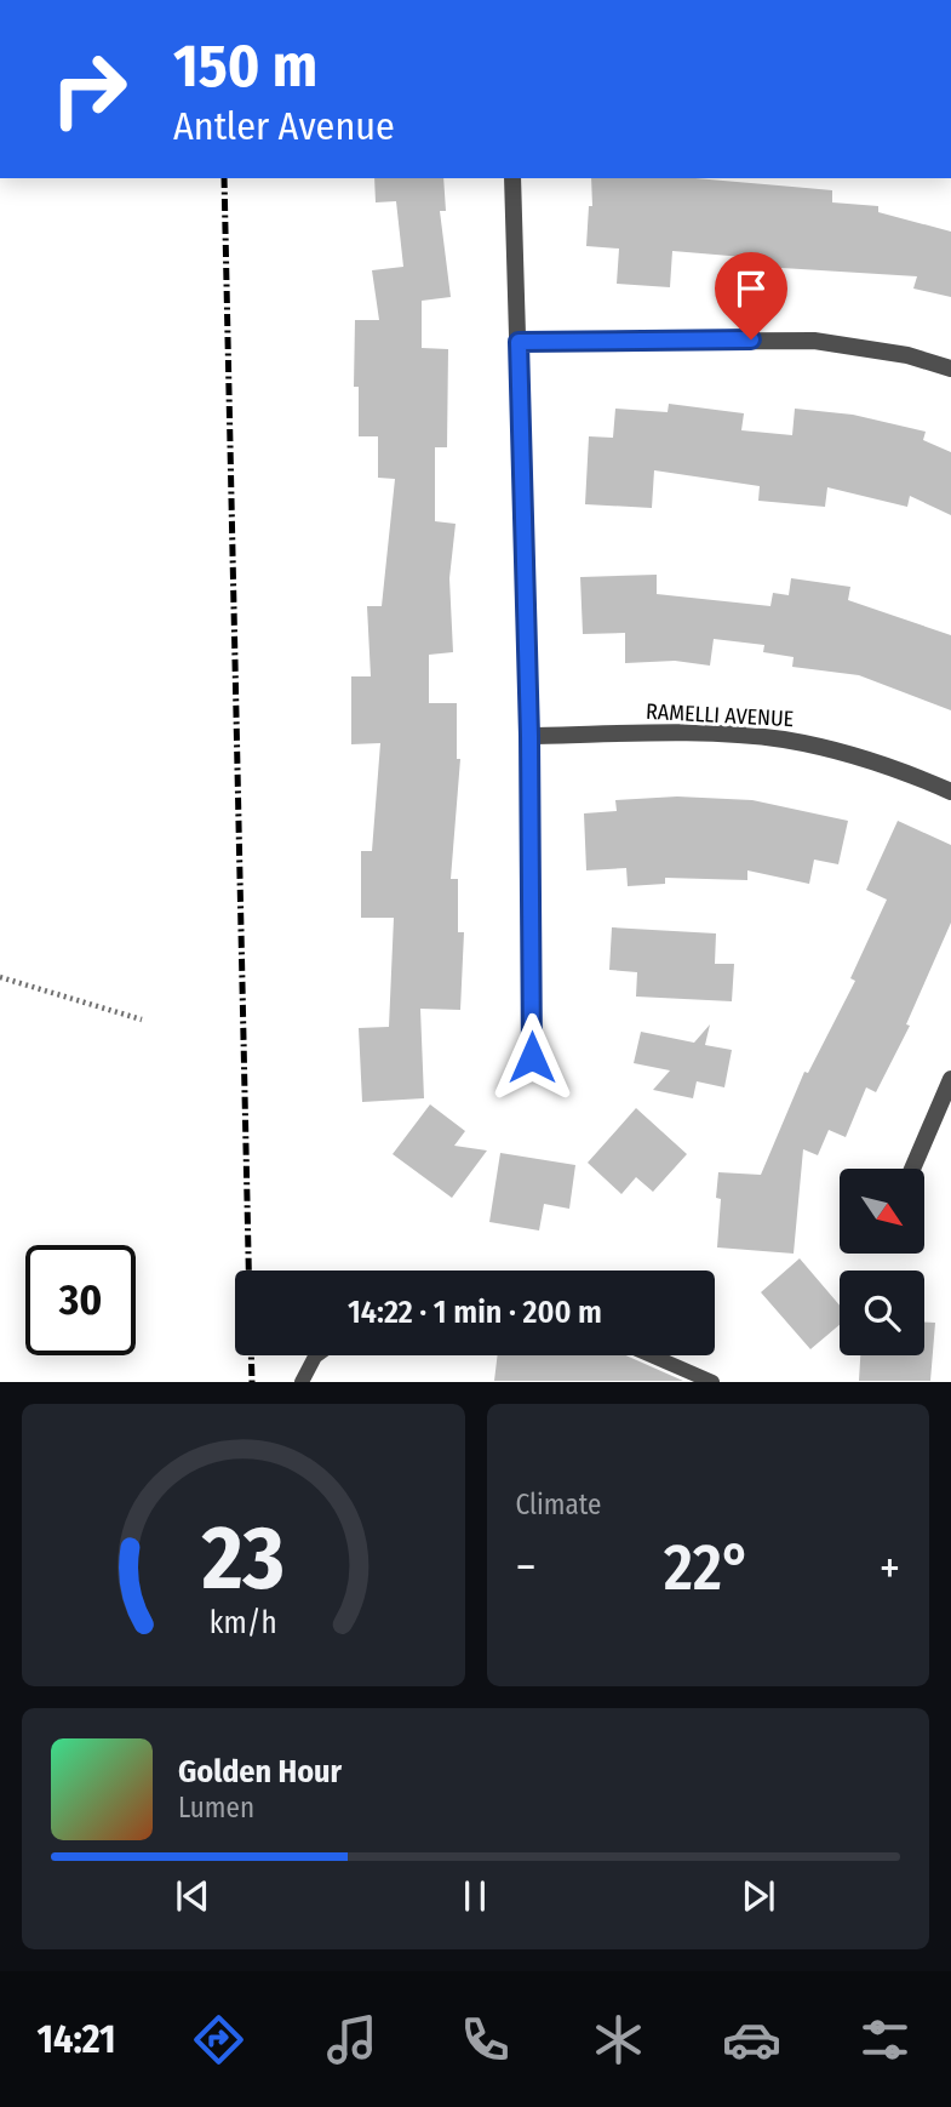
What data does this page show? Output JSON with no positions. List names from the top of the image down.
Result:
{
  "streets": {
    "street": ["RAMELLI AVENUE"]
  },
  "north": "bottom right",
  "page": {
    "turn": ["150 m", "Antler Avenue"],
    "limit": "30",
    "trip": "14:22 · 1 min · 200 m",
    "tile": "Climate",
    "heat": ["−", "22°", "+"],
    "song": ["Golden Hour", "Lumen"],
    "tabs": "14:21",
    "gauge": ["23", "km/h"]
  }
}
